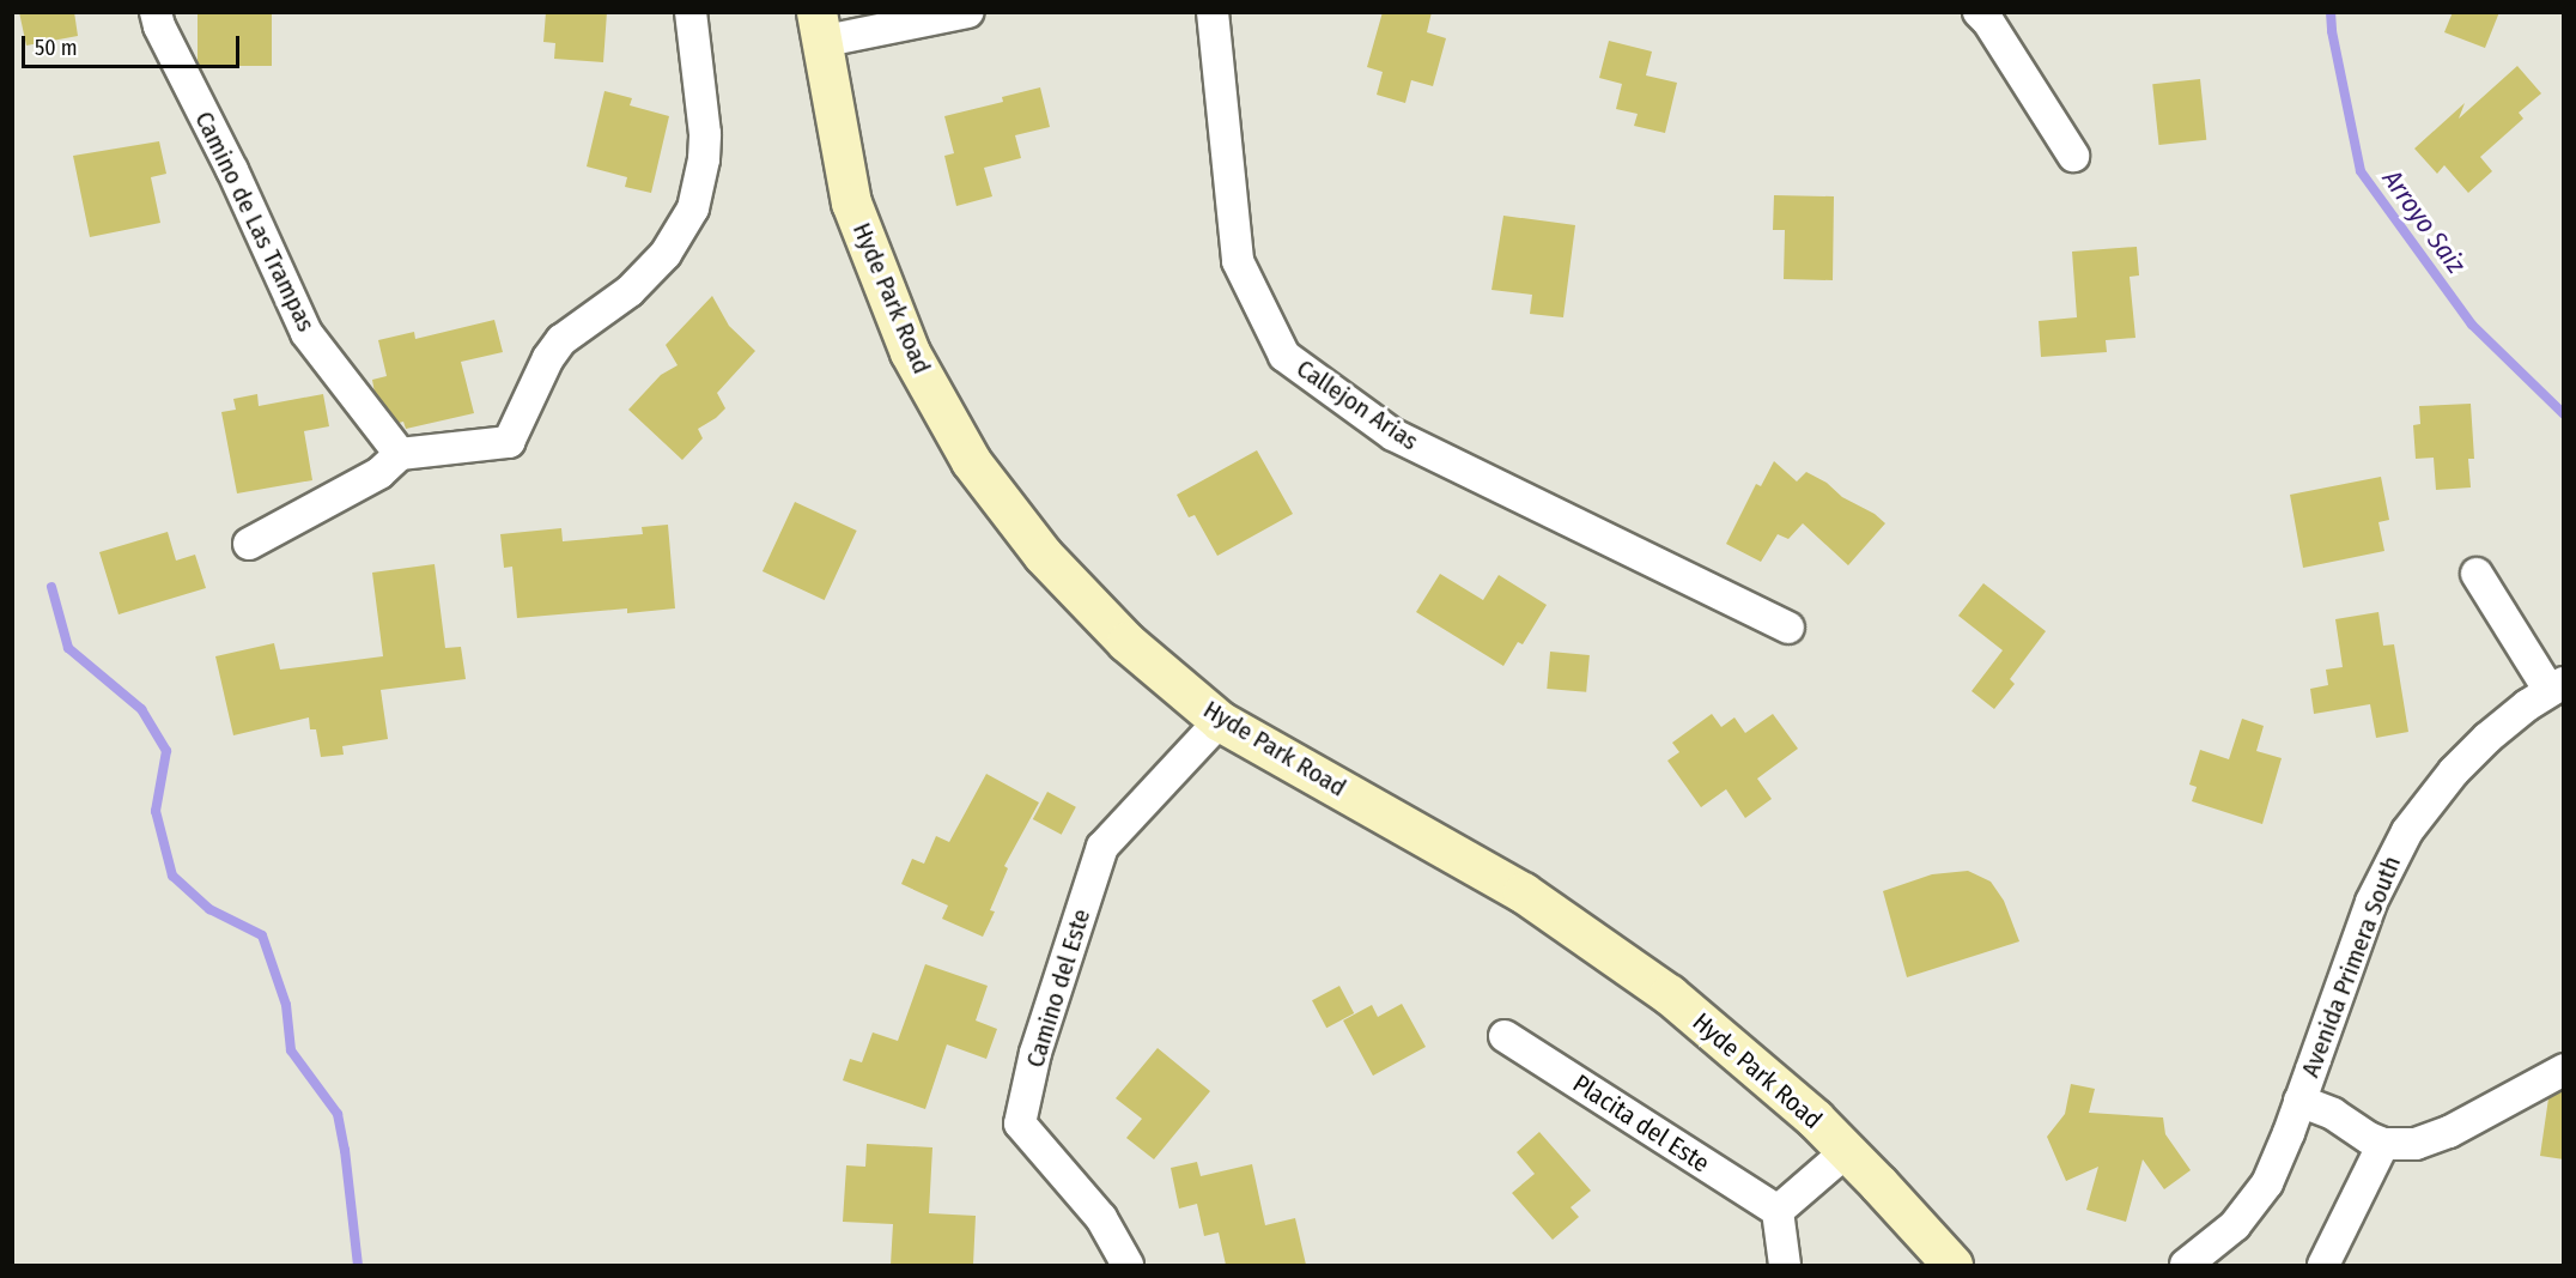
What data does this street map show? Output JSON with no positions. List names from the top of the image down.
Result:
{
  "streets": {
    "main road": ["Hyde Park Road"],
    "street": [
      "Camino de Las Trampas",
      "Callejon Arias",
      "Avenida Primera South",
      "Camino del Este",
      "Placita del Este"
    ]
  },
  "crossings": [
    ["Hyde Park Road", "Camino del Este"]
  ],
  "water": ["Arroyo Saiz"],
  "scale_bar": "50 m"
}
